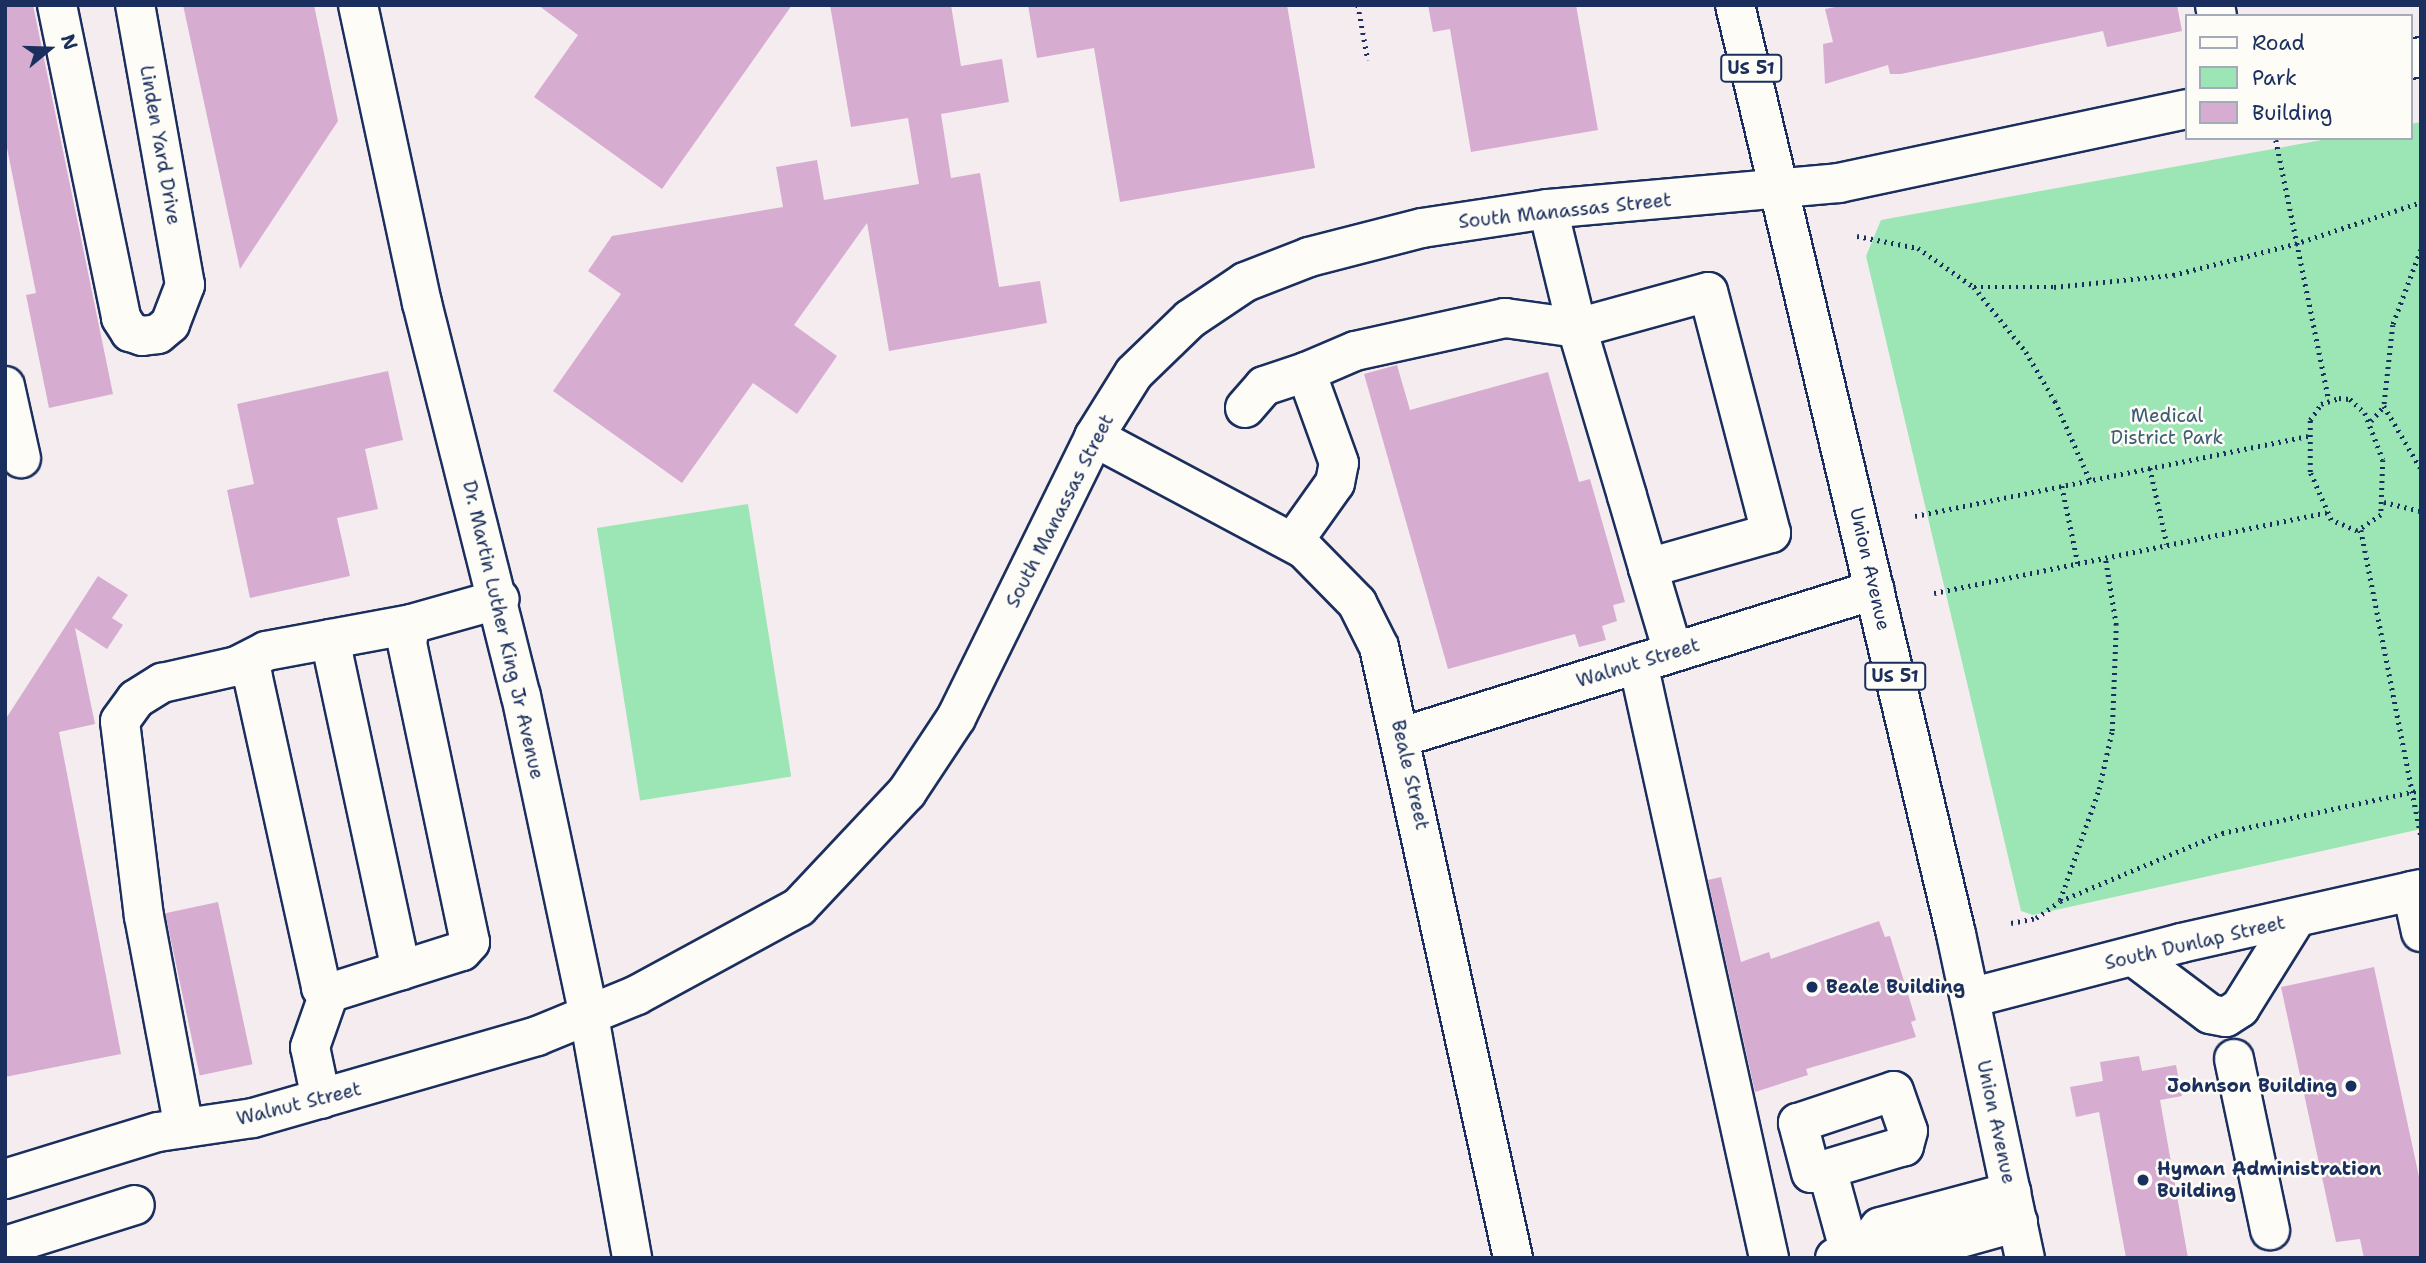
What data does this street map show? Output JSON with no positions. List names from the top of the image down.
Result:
{
  "streets": {
    "street": [
      "US 51",
      "Linden Yard Drive",
      "South Manassas Street",
      "Union Avenue",
      "Dr. Martin Luther King Jr Avenue",
      "Walnut Street",
      "Beale Street",
      "South Dunlap Street"
    ]
  },
  "crossings": [
    ["South Manassas Street", "Union Avenue"],
    ["South Manassas Street", "Dr. Martin Luther King Jr Avenue"],
    ["South Manassas Street", "Walnut Street"],
    ["South Manassas Street", "Beale Street"],
    ["Union Avenue", "Walnut Street"],
    ["Union Avenue", "South Dunlap Street"],
    ["Dr. Martin Luther King Jr Avenue", "Walnut Street"],
    ["Walnut Street", "Beale Street"]
  ],
  "parks": ["Medical District Park"],
  "places": ["Beale Building", "Johnson Building", "Hyman Administration Building"],
  "legend": ["Road", "Park", "Building"],
  "north": "right"
}
